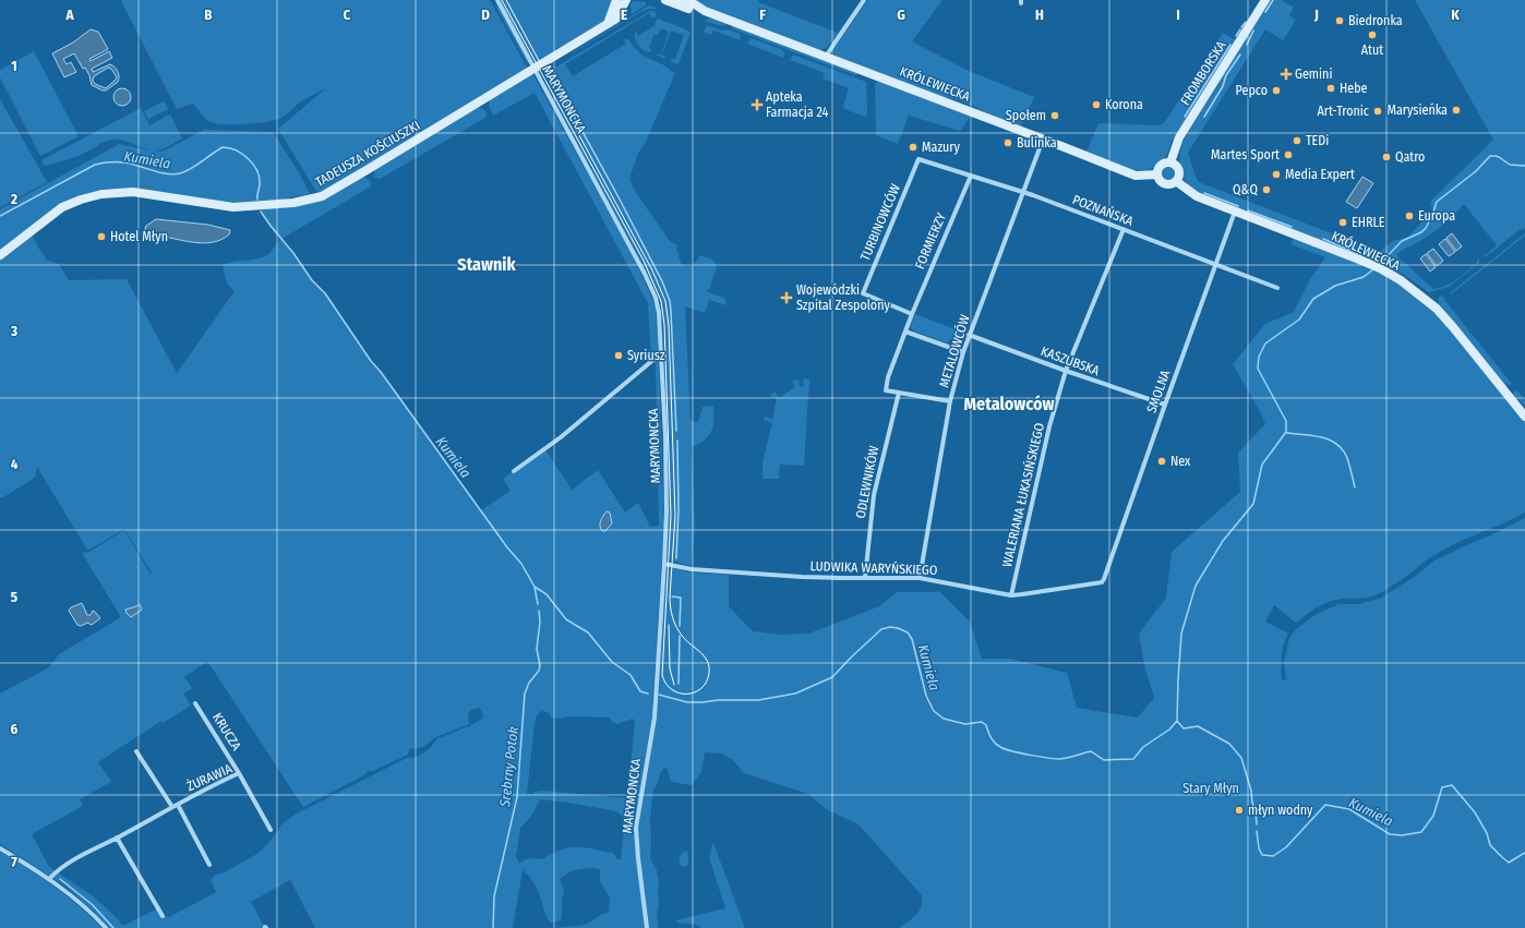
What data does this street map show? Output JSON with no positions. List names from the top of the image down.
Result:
{
  "streets": {
    "main road": ["FROMBORSKA", "KRÓLEWIECKA", "TADEUSZA KOŚCIUSZKI"],
    "street": [
      "MARYMONCKA",
      "POZNAŃSKA",
      "TURBINOWCÓW",
      "FORMIERZY",
      "METALOWCÓW",
      "KASZUBSKA",
      "SMOLNA",
      "ODLEWNIKÓW",
      "WALERIANA ŁUKASIŃSKIEGO",
      "LUDWIKA WARYŃSKIEGO",
      "KRUCZA",
      "ŻURAWIA"
    ]
  },
  "crossings": [
    ["FROMBORSKA", "KRÓLEWIECKA"],
    ["KRÓLEWIECKA", "METALOWCÓW"],
    ["KRÓLEWIECKA", "SMOLNA"],
    ["MARYMONCKA", "TADEUSZA KOŚCIUSZKI"],
    ["MARYMONCKA", "LUDWIKA WARYŃSKIEGO"],
    ["POZNAŃSKA", "TURBINOWCÓW"],
    ["POZNAŃSKA", "FORMIERZY"],
    ["POZNAŃSKA", "METALOWCÓW"],
    ["POZNAŃSKA", "SMOLNA"],
    ["POZNAŃSKA", "WALERIANA ŁUKASIŃSKIEGO"],
    ["TURBINOWCÓW", "FORMIERZY"],
    ["METALOWCÓW", "KASZUBSKA"],
    ["METALOWCÓW", "LUDWIKA WARYŃSKIEGO"],
    ["KASZUBSKA", "SMOLNA"],
    ["KASZUBSKA", "WALERIANA ŁUKASIŃSKIEGO"],
    ["SMOLNA", "LUDWIKA WARYŃSKIEGO"],
    ["ODLEWNIKÓW", "LUDWIKA WARYŃSKIEGO"],
    ["WALERIANA ŁUKASIŃSKIEGO", "LUDWIKA WARYŃSKIEGO"],
    ["KRUCZA", "ŻURAWIA"]
  ],
  "districts": ["Stawnik", "Metalowców"],
  "water": ["Kumiela", "Srebrny Potok"],
  "parks": ["Stary Młyn"],
  "places": {
    "other": [
      "Biedronka",
      "Atut",
      "Hebe",
      "Pepco",
      "Korona",
      "Marysieńka",
      "Art-Tronic",
      "Społem",
      "TEDi",
      "Bulinka",
      "Mazury",
      "Martes Sport",
      "Qatro",
      "Media Expert",
      "Q&Q",
      "Europa",
      "EHRLE",
      "Hotel Młyn",
      "Syriusz",
      "Nex",
      "młyn wodny"
    ],
    "health": ["Gemini", "Apteka Farmacja 24", "Wojewódzki Szpital Zespolony"]
  },
  "grid": {
    "columns": [
      "A",
      "B",
      "C",
      "D",
      "E",
      "F",
      "G",
      "H",
      "I",
      "J",
      "K"
    ],
    "rows": [
      "1",
      "2",
      "3",
      "4",
      "5",
      "6",
      "7"
    ]
  }
}
